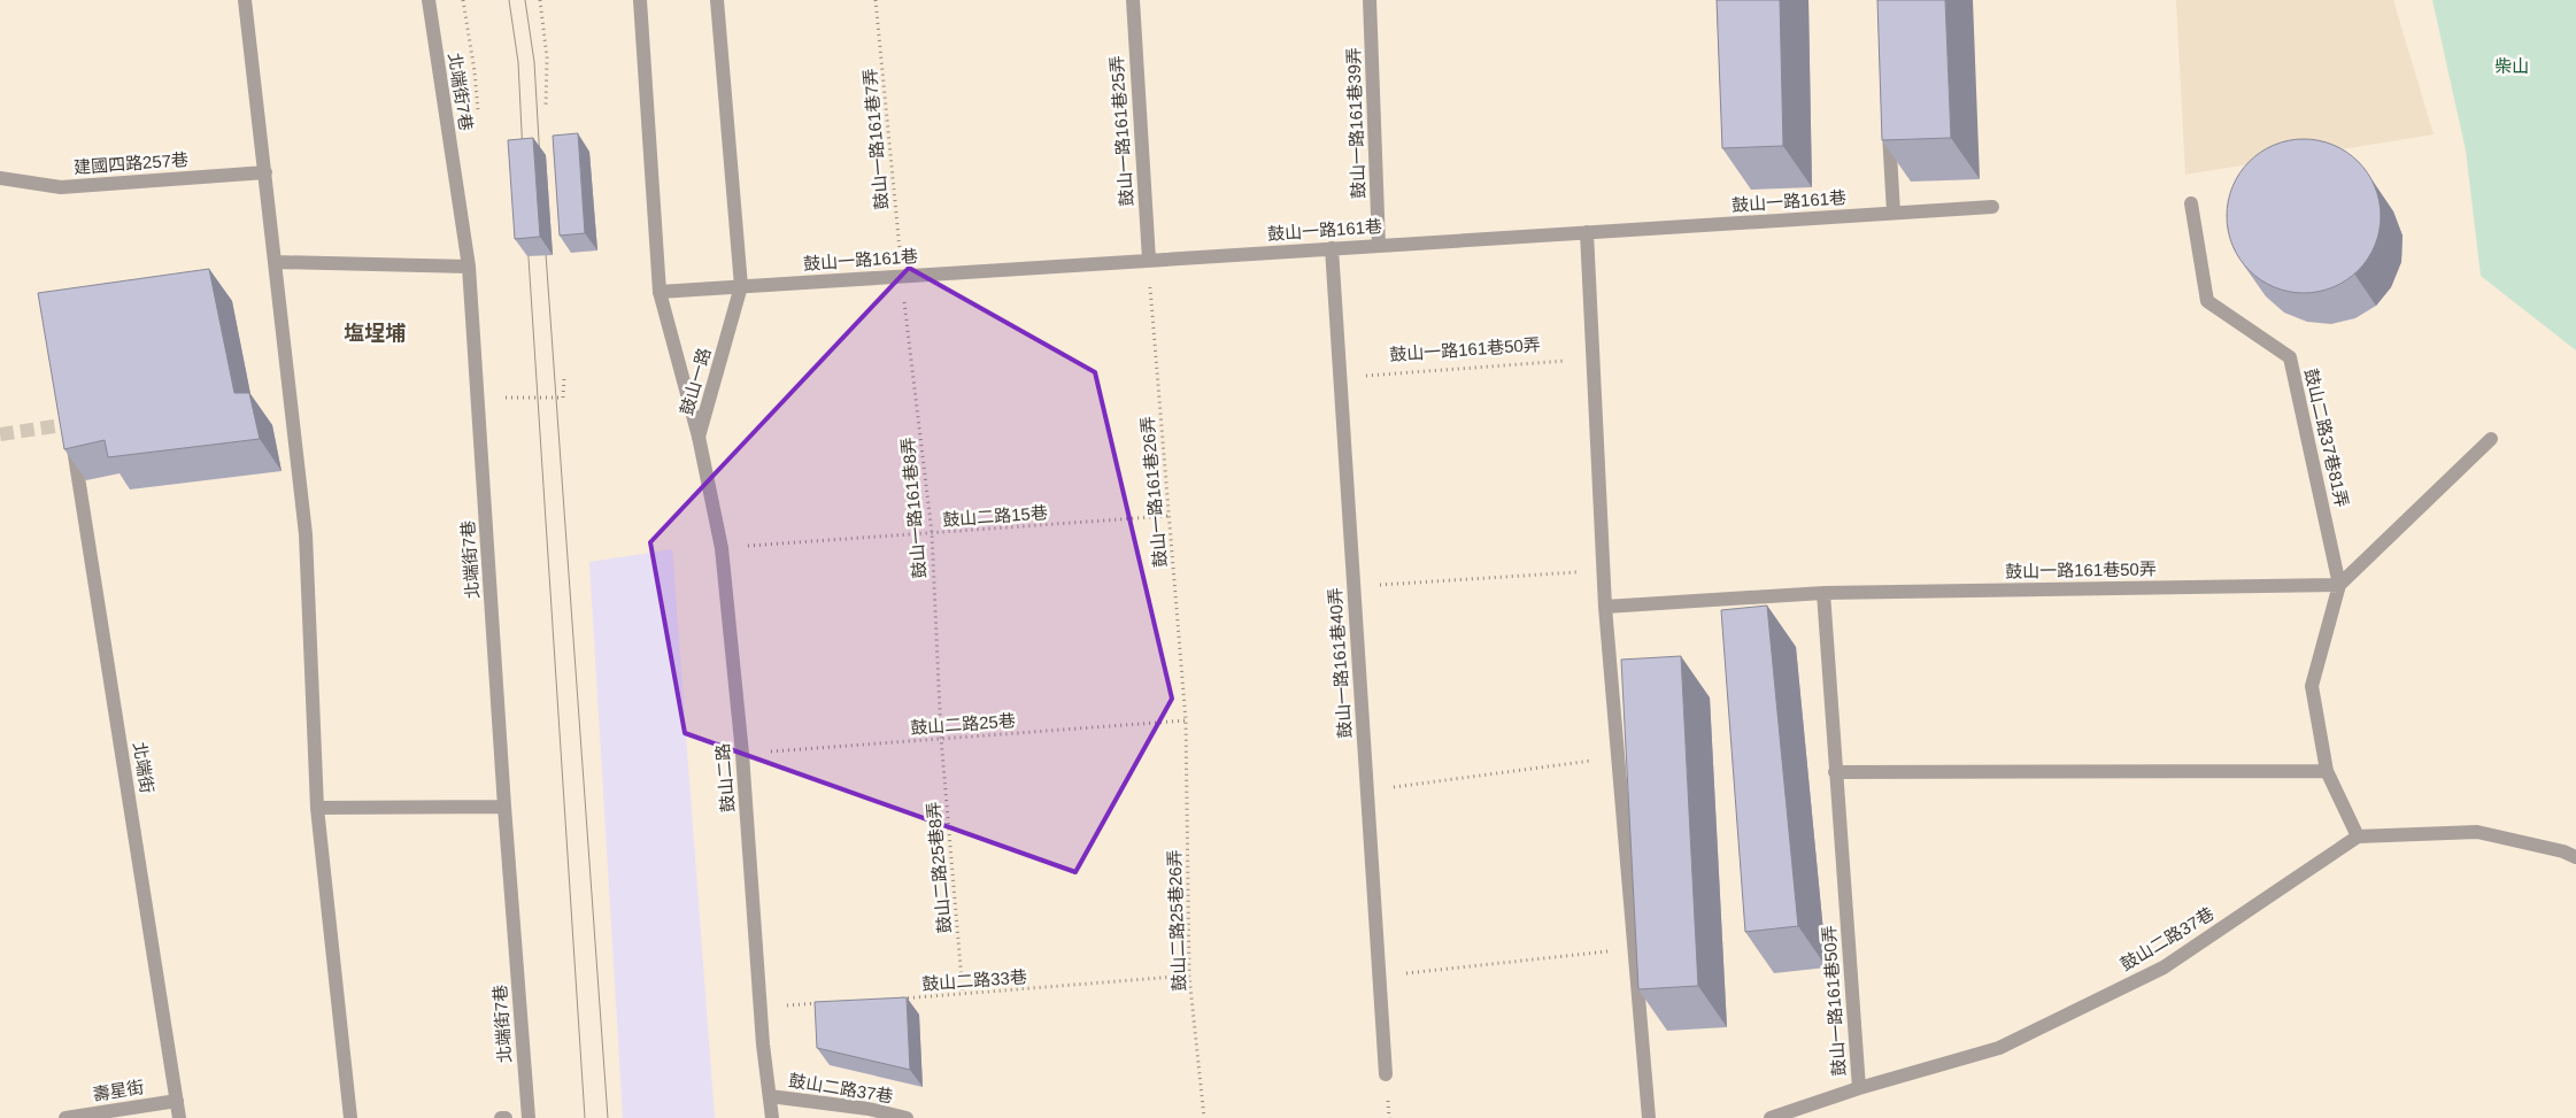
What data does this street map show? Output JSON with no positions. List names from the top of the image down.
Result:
{
  "streets": {
    "street": [
      "北端街7巷",
      "鼓山一路161巷39弄",
      "鼓山一路161巷25弄",
      "建國四路257巷",
      "鼓山一路161巷",
      "鼓山一路161巷50弄",
      "鼓山一路",
      "鼓山二路37巷81弄",
      "鼓山一路161巷40弄",
      "北端街",
      "鼓山二路",
      "鼓山二路37巷",
      "壽星街"
    ],
    "path": [
      "鼓山一路161巷7弄",
      "鼓山一路161巷26弄",
      "鼓山一路161巷8弄",
      "鼓山二路15巷",
      "鼓山二路25巷",
      "鼓山二路25巷8弄",
      "鼓山二路25巷26弄",
      "鼓山二路33巷"
    ]
  },
  "crossings": [
    ["鼓山一路161巷39弄", "鼓山一路161巷"],
    ["鼓山一路161巷25弄", "鼓山一路161巷"],
    ["鼓山一路161巷25弄", "鼓山一路161巷26弄"],
    ["鼓山一路161巷7弄", "鼓山一路161巷"],
    ["鼓山一路161巷7弄", "鼓山一路161巷8弄"],
    ["鼓山一路161巷", "鼓山一路"],
    ["鼓山一路161巷", "鼓山一路161巷26弄"],
    ["鼓山一路161巷", "鼓山一路161巷8弄"],
    ["鼓山一路161巷", "鼓山一路161巷40弄"],
    ["鼓山一路161巷50弄", "鼓山二路37巷81弄"],
    ["鼓山一路161巷50弄", "鼓山一路161巷40弄"],
    ["鼓山一路161巷50弄", "鼓山二路37巷"],
    ["鼓山一路", "鼓山二路"],
    ["鼓山二路37巷81弄", "鼓山二路37巷"],
    ["鼓山一路161巷26弄", "鼓山二路15巷"],
    ["鼓山一路161巷26弄", "鼓山二路25巷"],
    ["鼓山一路161巷26弄", "鼓山二路25巷26弄"],
    ["鼓山一路161巷8弄", "鼓山二路15巷"],
    ["鼓山一路161巷8弄", "鼓山二路25巷"],
    ["鼓山一路161巷8弄", "鼓山二路25巷8弄"],
    ["鼓山二路15巷", "鼓山二路"],
    ["鼓山二路25巷", "鼓山二路"],
    ["鼓山二路25巷", "鼓山二路25巷8弄"],
    ["鼓山二路25巷", "鼓山二路25巷26弄"],
    ["北端街", "壽星街"],
    ["鼓山二路", "鼓山二路37巷"],
    ["鼓山二路25巷8弄", "鼓山二路33巷"],
    ["鼓山二路25巷26弄", "鼓山二路33巷"]
  ],
  "districts": ["塩埕埔"],
  "parks": ["柴山"]
}
